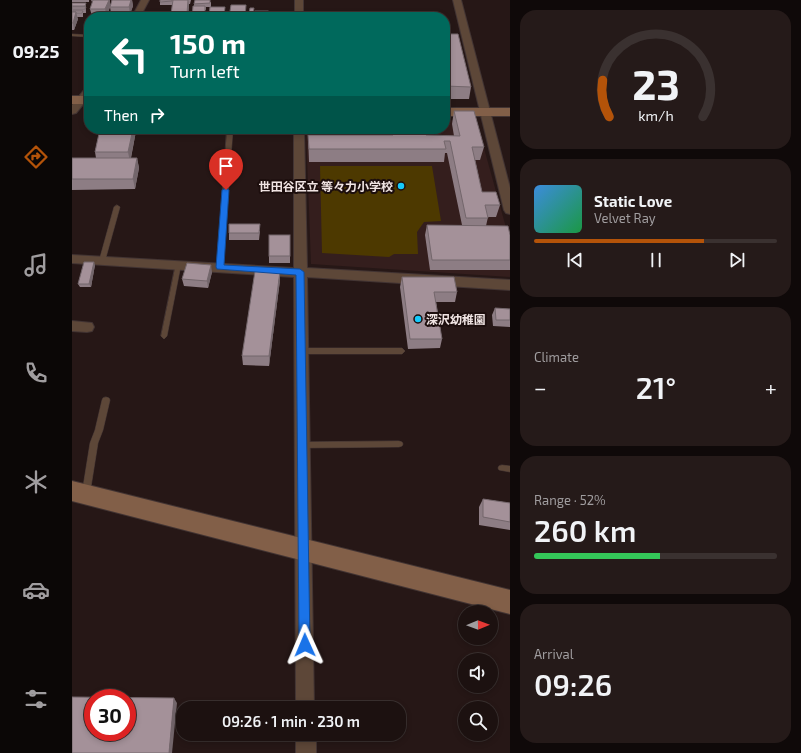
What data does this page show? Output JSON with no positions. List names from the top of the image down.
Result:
{
  "places": ["世田谷区立 等々力小学校", "深沢幼稚園"],
  "north": "right",
  "page": {
    "tabs": "09:25",
    "turn": ["150 m", "Turn left"],
    "then": "Then",
    "song": ["Static Love", "Velvet Ray"],
    "tile": [
      "Climate",
      ["Range · 52%", "260 km"],
      ["Arrival", "09:26"]
    ],
    "heat": ["−", "21°", "+"],
    "limit": "30",
    "trip": "09:26 · 1 min · 230 m",
    "gauge": ["23", "km/h"]
  }
}
